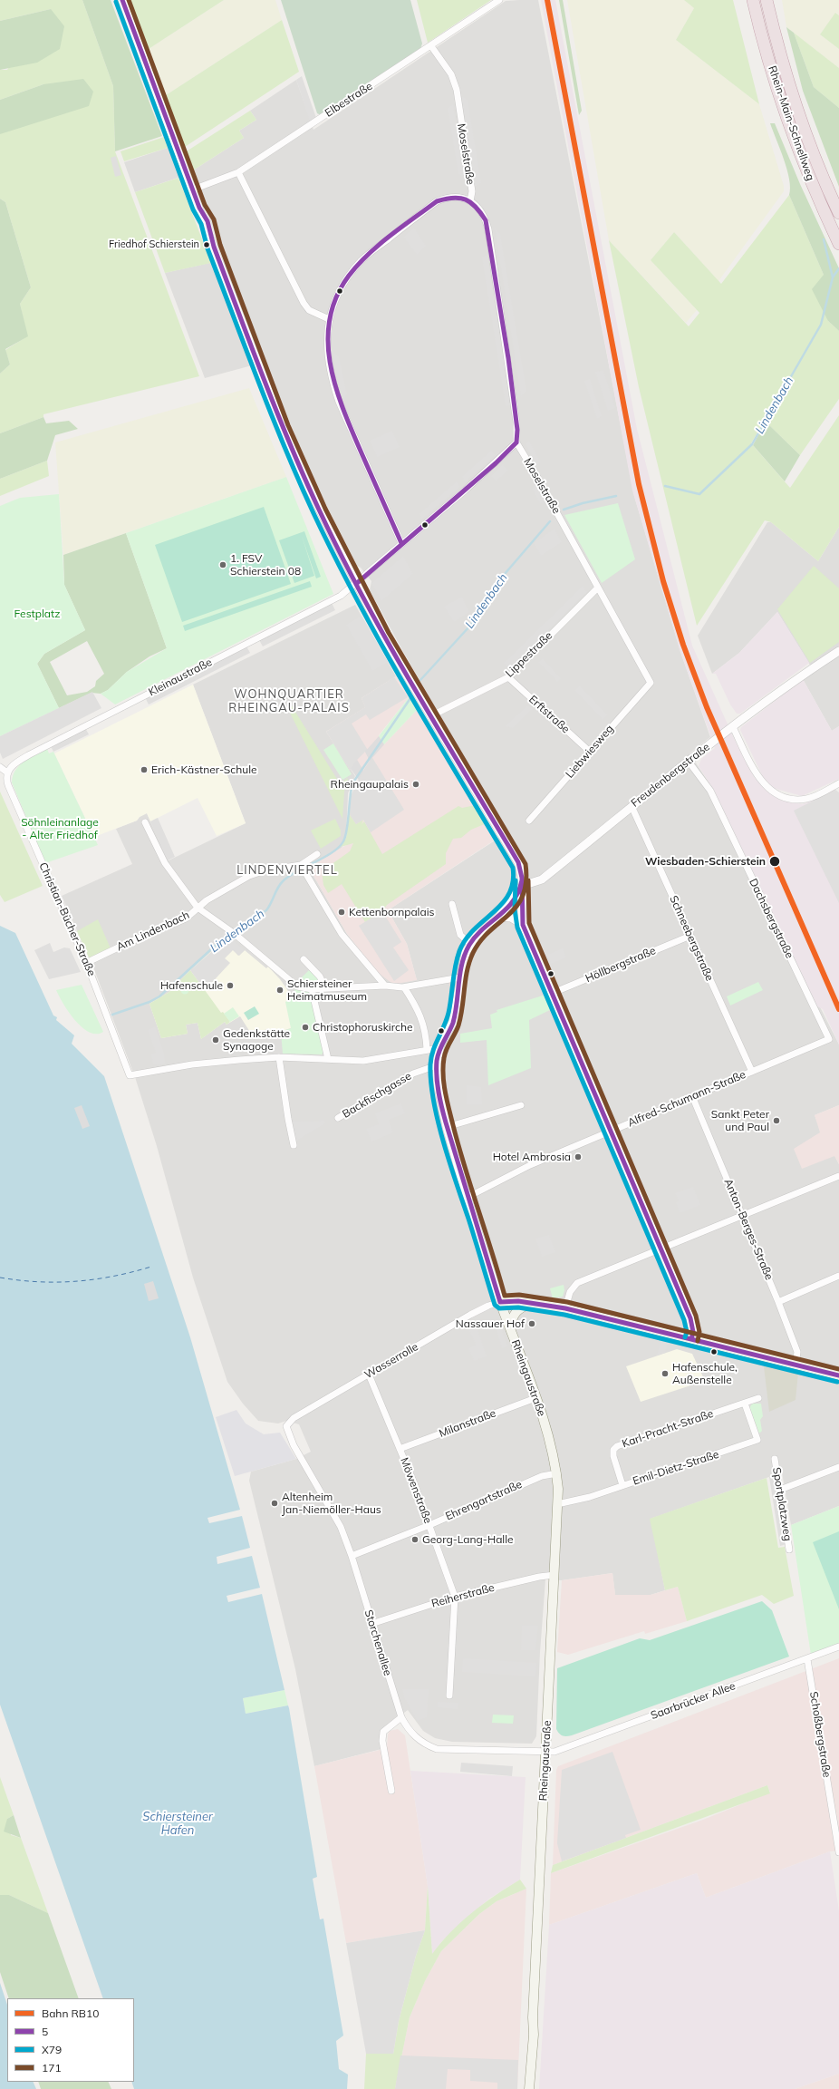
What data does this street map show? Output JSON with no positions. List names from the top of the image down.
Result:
{
  "streets": {
    "highway": ["Rhein-Main-Schnellweg"],
    "main road": ["Rheingaustraße"],
    "street": [
      "Elbestraße",
      "Moselstraße",
      "Lippestraße",
      "Kleinaustraße",
      "Erftstraße",
      "Liebwiesweg",
      "Freudenbergstraße",
      "Dachsbergstraße",
      "Christian-Bücher-Straße",
      "Am Lindenbach",
      "Schneebergstraße",
      "Höllbergstraße",
      "Backfischgasse",
      "Alfred-Schumann-Straße",
      "Anton-Berges-Straße",
      "Wasserrolle",
      "Milanstraße",
      "Karl-Pracht-Straße",
      "Emil-Dietz-Straße",
      "Möwenstraße",
      "Ehrengartstraße",
      "Sportplatzweg",
      "Reiherstraße",
      "Storchenallee",
      "Saarbrücker Allee",
      "Schoßbergstraße"
    ]
  },
  "crossings": [
    ["Elbestraße", "Moselstraße"],
    ["Moselstraße", "Lippestraße"],
    ["Moselstraße", "Kleinaustraße"],
    ["Moselstraße", "Liebwiesweg"],
    ["Lippestraße", "Erftstraße"],
    ["Kleinaustraße", "Christian-Bücher-Straße"],
    ["Erftstraße", "Liebwiesweg"],
    ["Freudenbergstraße", "Dachsbergstraße"],
    ["Freudenbergstraße", "Schneebergstraße"],
    ["Dachsbergstraße", "Alfred-Schumann-Straße"],
    ["Christian-Bücher-Straße", "Am Lindenbach"],
    ["Schneebergstraße", "Höllbergstraße"],
    ["Schneebergstraße", "Alfred-Schumann-Straße"],
    ["Alfred-Schumann-Straße", "Anton-Berges-Straße"],
    ["Wasserrolle", "Rheingaustraße"],
    ["Wasserrolle", "Möwenstraße"],
    ["Wasserrolle", "Storchenallee"],
    ["Rheingaustraße", "Milanstraße"],
    ["Rheingaustraße", "Emil-Dietz-Straße"],
    ["Rheingaustraße", "Ehrengartstraße"],
    ["Rheingaustraße", "Reiherstraße"],
    ["Rheingaustraße", "Storchenallee"],
    ["Rheingaustraße", "Saarbrücker Allee"],
    ["Milanstraße", "Möwenstraße"],
    ["Karl-Pracht-Straße", "Emil-Dietz-Straße"],
    ["Möwenstraße", "Ehrengartstraße"],
    ["Möwenstraße", "Reiherstraße"],
    ["Ehrengartstraße", "Storchenallee"],
    ["Reiherstraße", "Storchenallee"],
    ["Storchenallee", "Saarbrücker Allee"],
    ["Saarbrücker Allee", "Schoßbergstraße"]
  ],
  "districts": ["WOHNQUARTIER RHEINGAU-PALAIS", "LINDENVIERTEL"],
  "water": ["Lindenbach", "Schiersteiner Hafen"],
  "parks": ["Festplatz", "Söhnleinanlage - Alter Friedhof"],
  "places": [
    "Friedhof Schierstein",
    "1. FSV Schierstein 08",
    "Erich-Kästner-Schule",
    "Rheingaupalais",
    "Wiesbaden-Schierstein",
    "Kettenbornpalais",
    "Hafenschule",
    "Schiersteiner Heimatmuseum",
    "Christophoruskirche",
    "Gedenkstätte Synagoge",
    "Sankt Peter und Paul",
    "Hotel Ambrosia",
    "Nassauer Hof",
    "Hafenschule, Außenstelle",
    "Altenheim Jan-Niemöller-Haus",
    "Georg-Lang-Halle"
  ],
  "lines": [
    "rail line RB10",
    "transit line 5",
    "transit line 171",
    "transit line X79"
  ],
  "legend": [
    "Bahn RB10",
    "5",
    "X79",
    "171"
  ]
}
